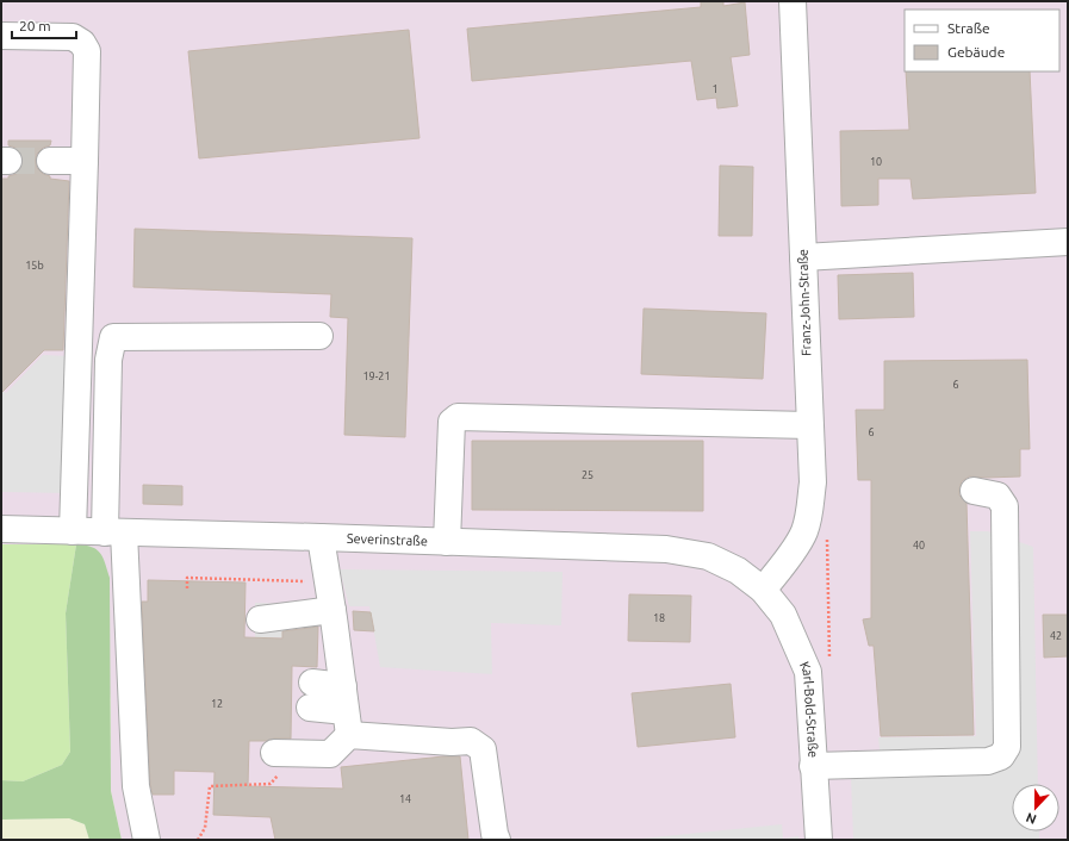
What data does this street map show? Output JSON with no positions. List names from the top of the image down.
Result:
{
  "streets": {
    "street": ["Franz-John-Straße", "Severinstraße", "Karl-Bold-Straße"]
  },
  "crossings": [
    ["Franz-John-Straße", "Severinstraße"],
    ["Franz-John-Straße", "Karl-Bold-Straße"],
    ["Severinstraße", "Karl-Bold-Straße"]
  ],
  "house_numbers": [
    "1",
    "10",
    "15b",
    "19-21",
    "6",
    "6",
    "25",
    "40",
    "18",
    "42",
    "12",
    "14"
  ],
  "legend": ["Straße", "Gebäude"],
  "scale_bar": "20 m",
  "north": "bottom"
}
